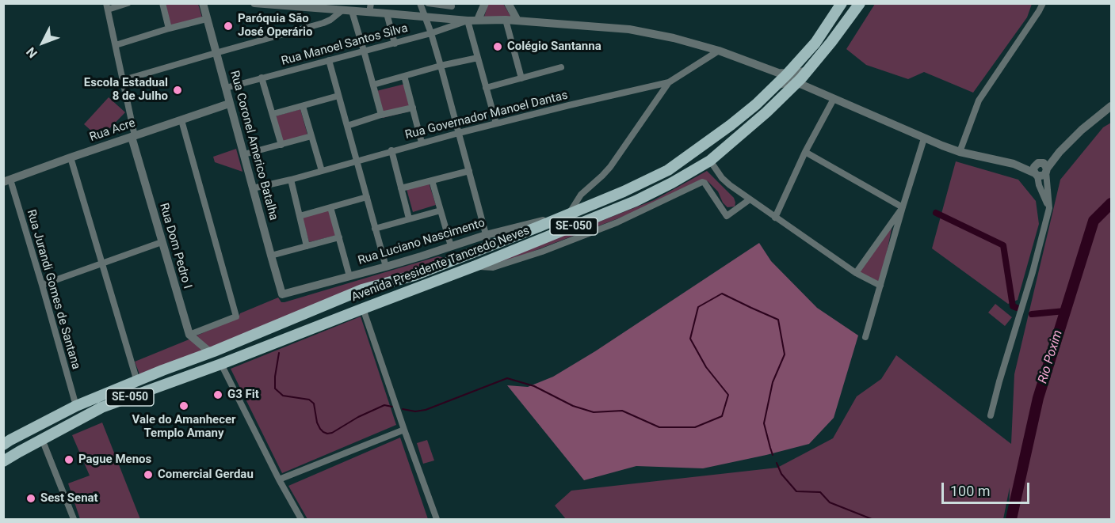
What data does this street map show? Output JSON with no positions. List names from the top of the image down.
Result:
{
  "streets": {
    "main road": ["SE-050", "Avenida Presidente Tancredo Neves"],
    "street": [
      "Rua Manoel Santos Silva",
      "Rua Governador Manoel Dantas",
      "Rua Acre",
      "Rua Coronel Americo Batalha",
      "Rua Luciano Nascimento",
      "Rua Dom Pedro I",
      "Rua Jurandi Gomes de Santana"
    ]
  },
  "crossings": [
    ["Rua Manoel Santos Silva", "Rua Coronel Americo Batalha"],
    ["Rua Governador Manoel Dantas", "Rua Coronel Americo Batalha"],
    ["Rua Acre", "Rua Coronel Americo Batalha"],
    ["Rua Acre", "Rua Dom Pedro I"],
    ["Rua Acre", "Rua Jurandi Gomes de Santana"],
    ["Rua Coronel Americo Batalha", "Rua Luciano Nascimento"],
    ["Rua Luciano Nascimento", "Avenida Presidente Tancredo Neves"],
    ["Avenida Presidente Tancredo Neves", "Rua Jurandi Gomes de Santana"]
  ],
  "water": ["Rio Poxim"],
  "places": [
    "Paróquia São José Operário",
    "Colégio Santanna",
    "Escola Estadual 8 de Julho",
    "G3 Fit",
    "Vale do Amanhecer Templo Amany",
    "Pague Menos",
    "Comercial Gerdau",
    "Sest Senat"
  ],
  "scale_bar": "100 m",
  "north": "bottom left"
}
